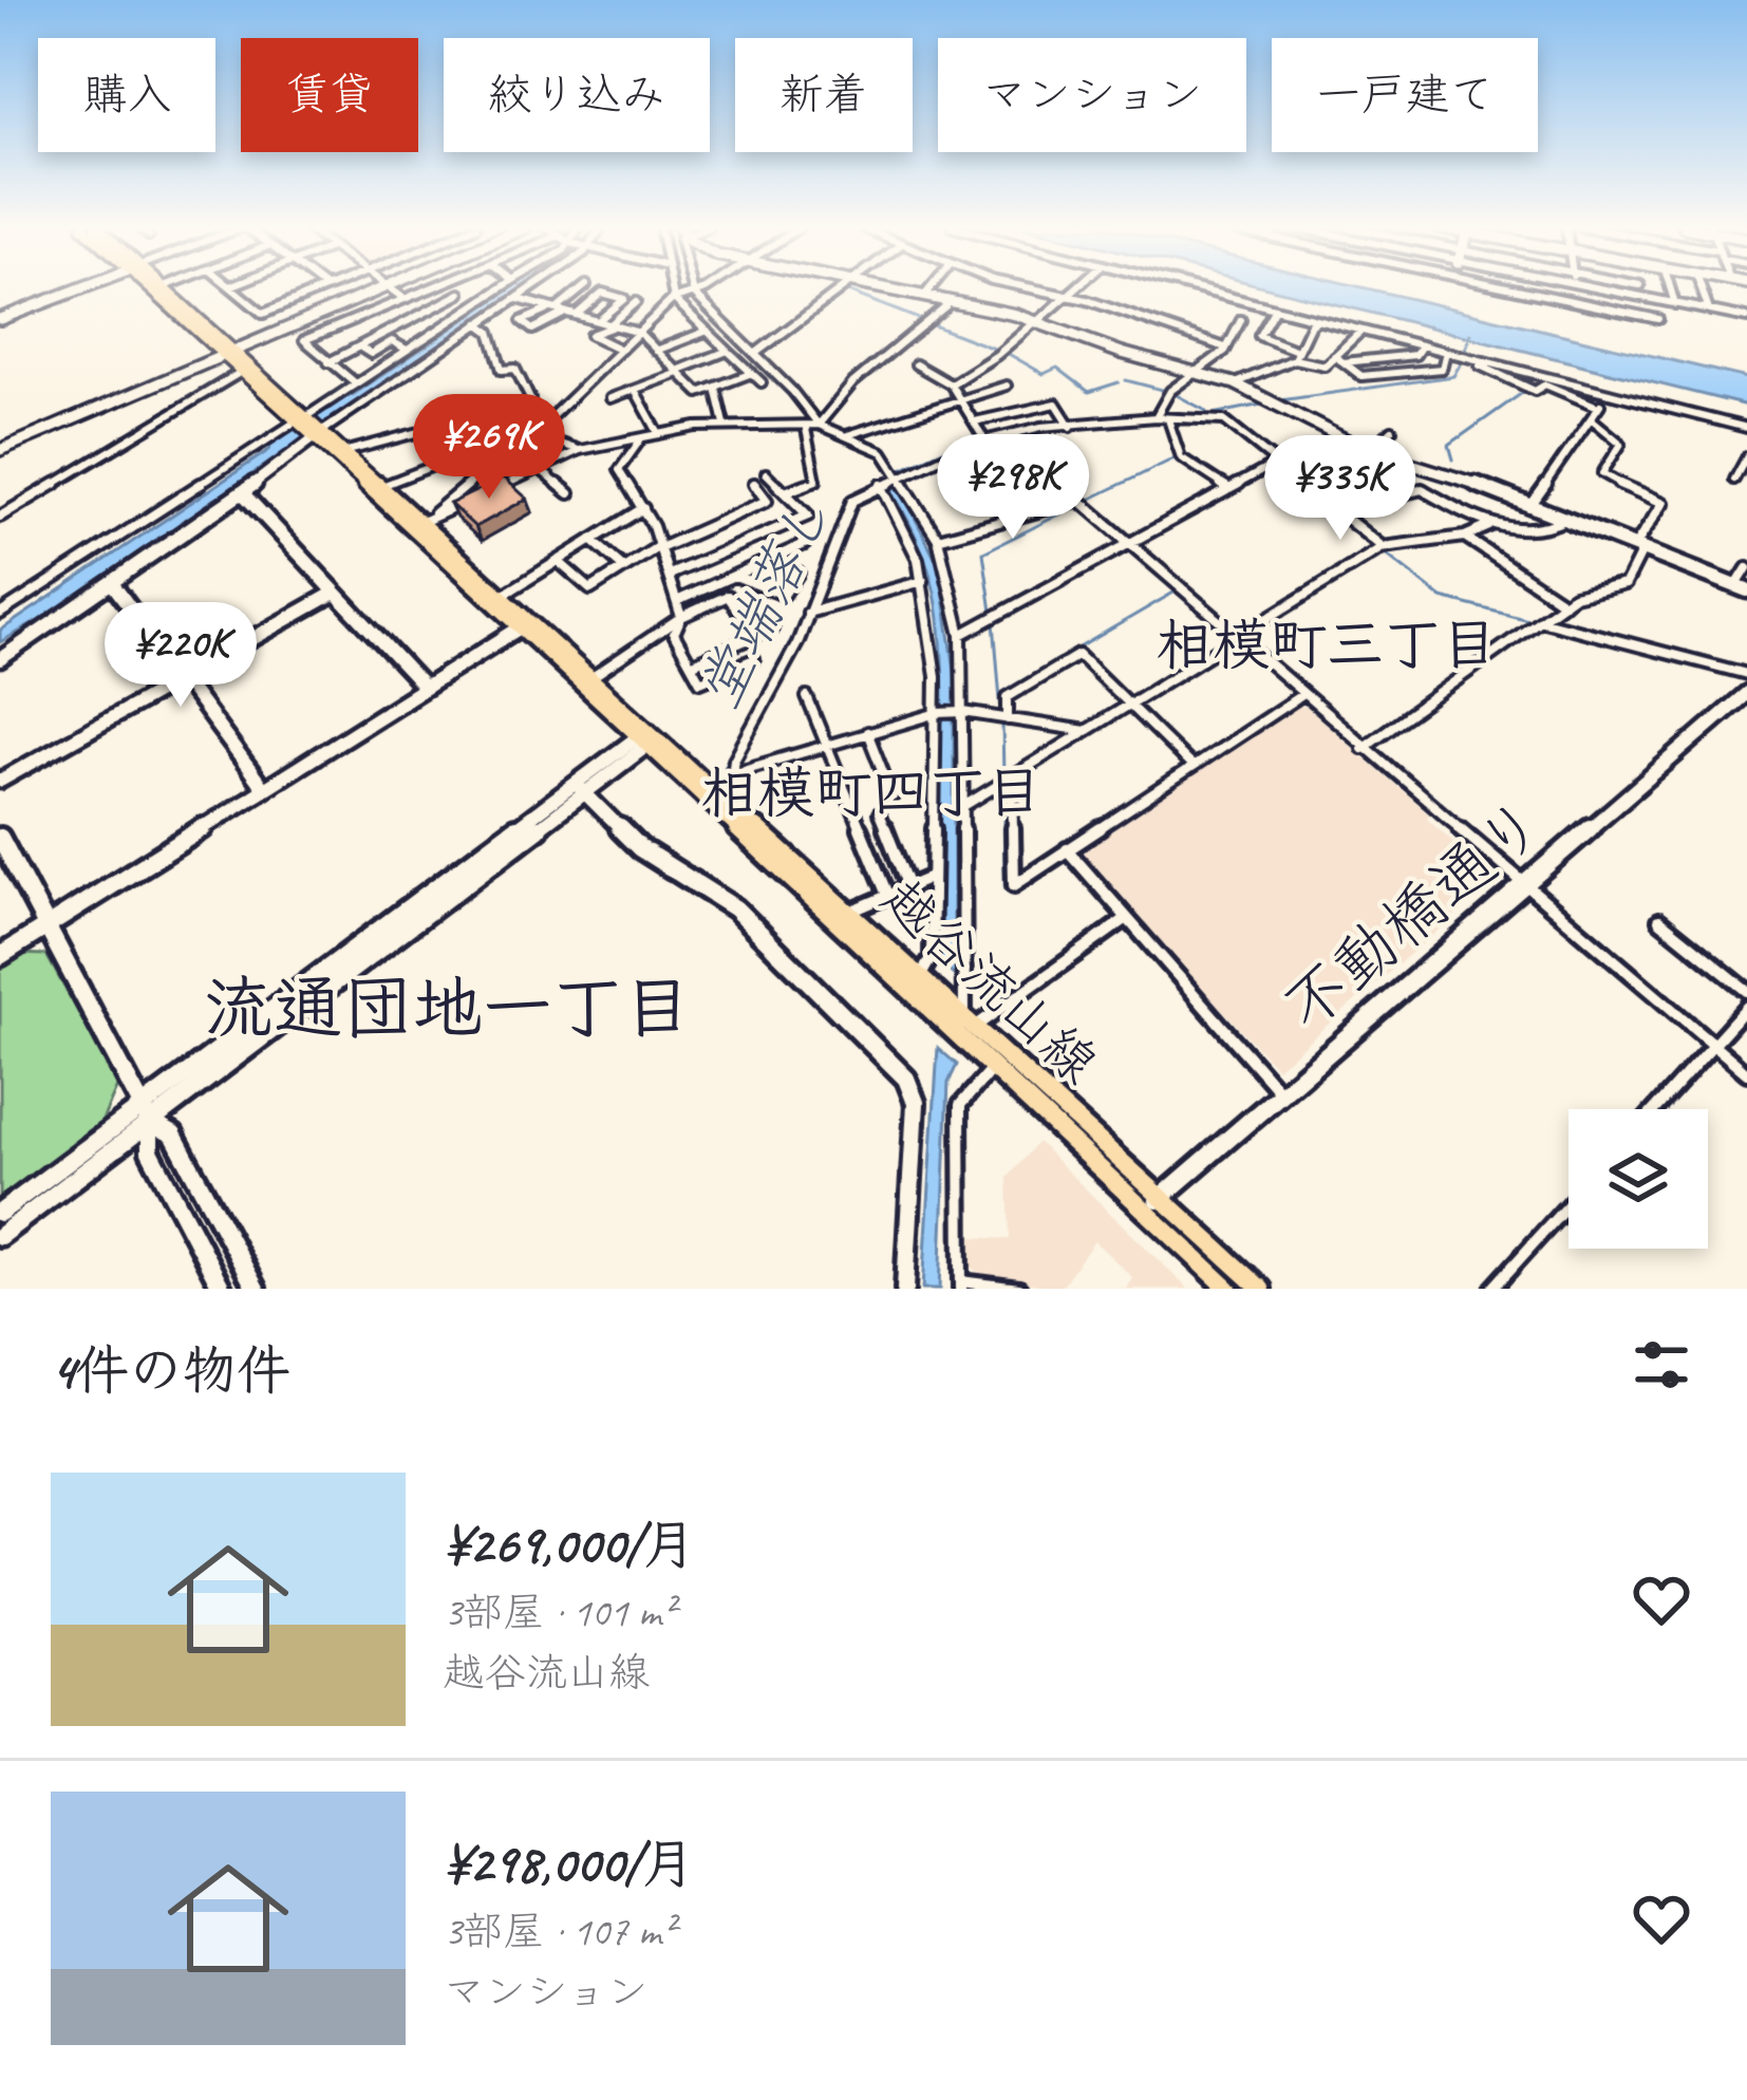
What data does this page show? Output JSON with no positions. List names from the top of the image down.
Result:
{
  "streets": {
    "main road": ["越谷流山線"],
    "street": ["不動橋通り"]
  },
  "crossings": [
    ["不動橋通り", "越谷流山線"]
  ],
  "districts": ["相模町三丁目", "相模町四丁目", "流通団地一丁目"],
  "water": ["堂端落し"],
  "page": {
    "chip": [
      "購入",
      "賃貸",
      "絞り込み",
      "新着",
      "マンション",
      "一戸建て"
    ],
    "price": [
      "¥269K",
      "¥298K",
      "¥335K",
      "¥220K"
    ],
    "heading": "4件の物件",
    "list": [
      {
        "name": "¥269,000/月",
        "note": "3部屋 · 101 m² · 越谷流山線"
      },
      {
        "name": "¥298,000/月",
        "note": "3部屋 · 107 m² · マンション"
      }
    ]
  }
}
